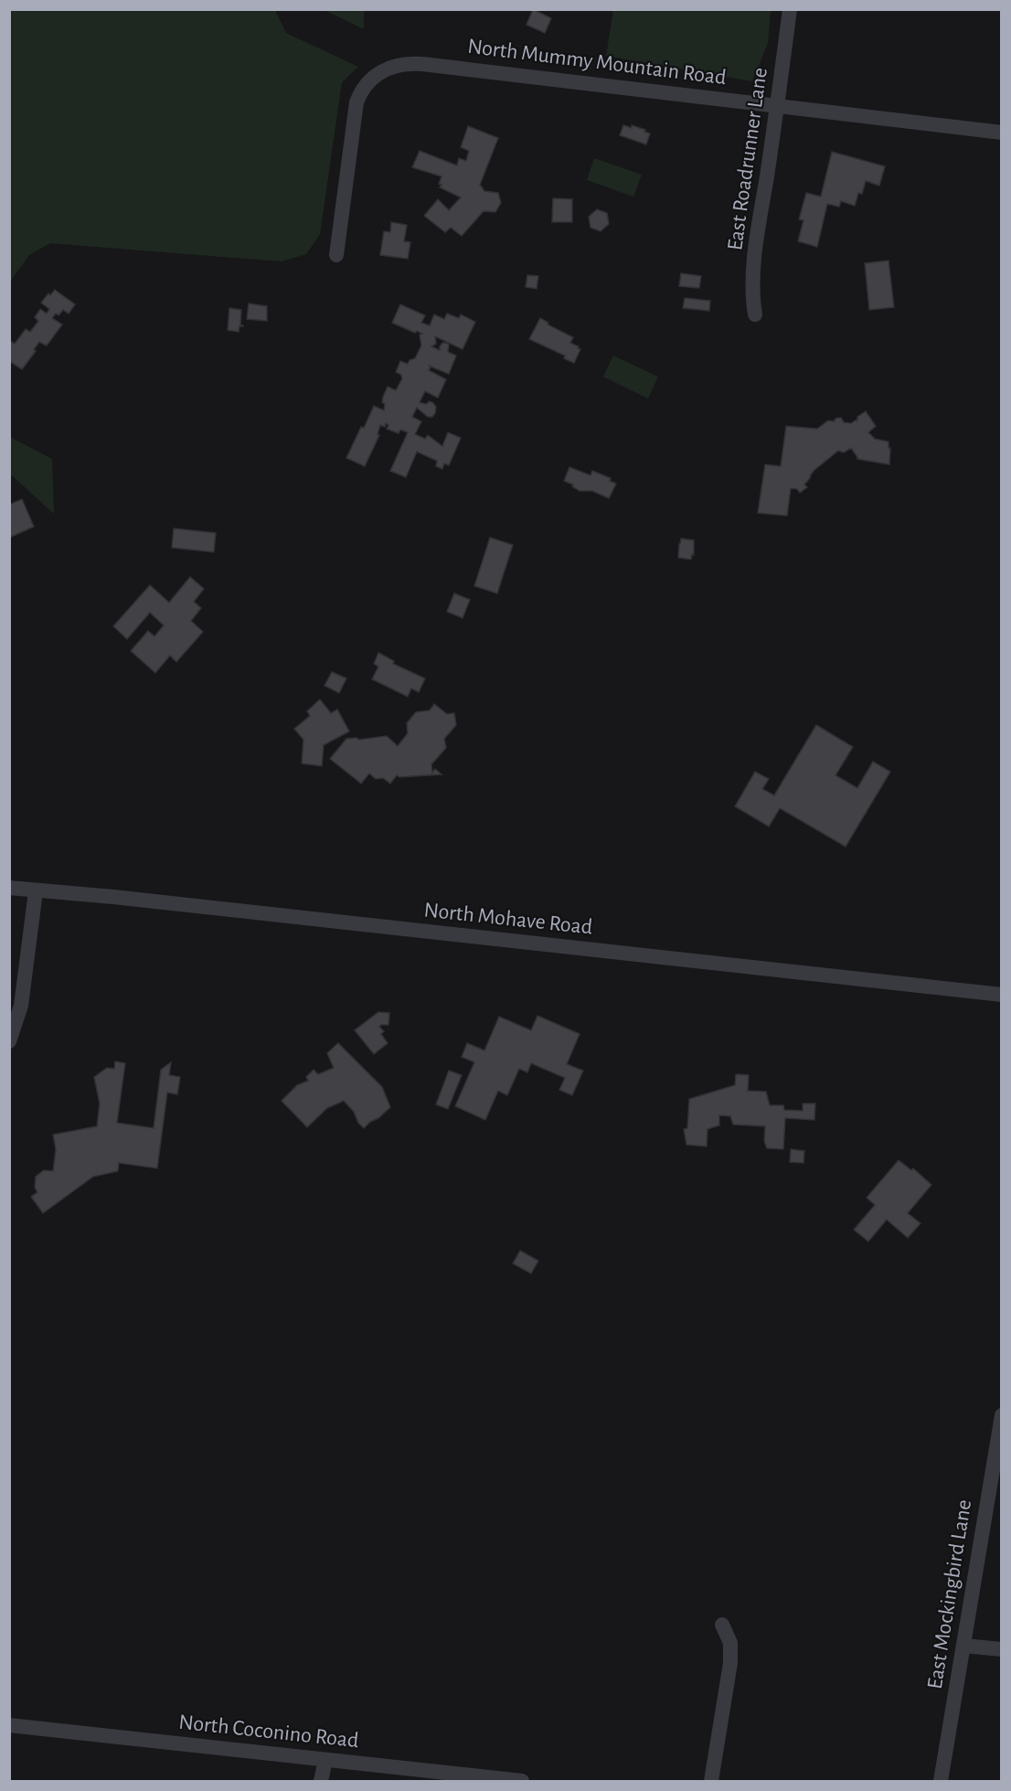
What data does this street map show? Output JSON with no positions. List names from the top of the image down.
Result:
{
  "streets": {
    "street": [
      "North Mummy Mountain Road",
      "East Roadrunner Lane",
      "North Mohave Road",
      "East Mockingbird Lane",
      "North Coconino Road"
    ]
  },
  "crossings": [
    ["North Mummy Mountain Road", "East Roadrunner Lane"]
  ]
}
